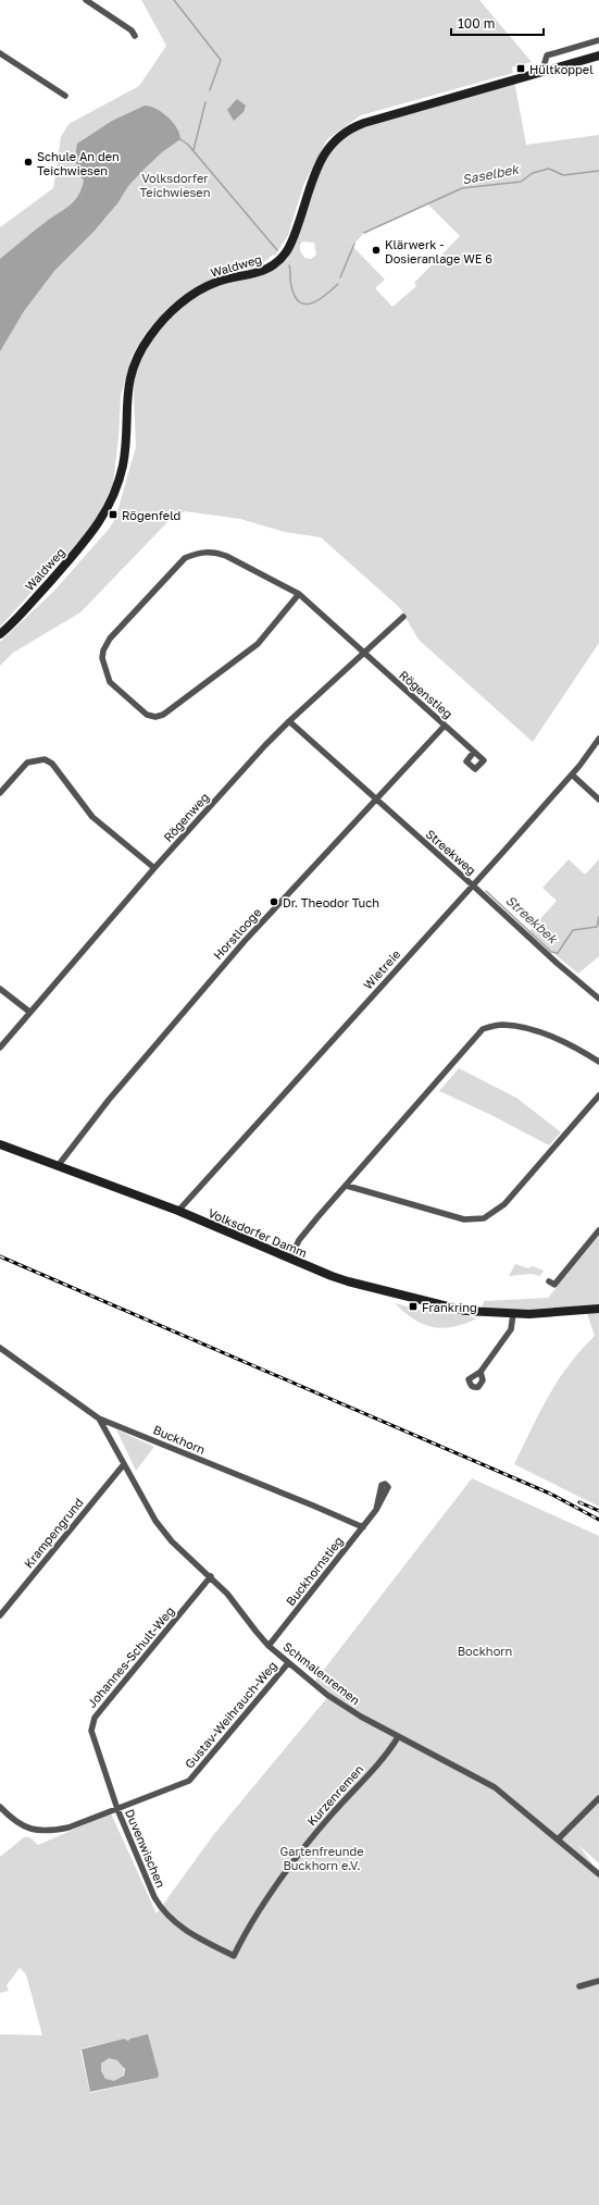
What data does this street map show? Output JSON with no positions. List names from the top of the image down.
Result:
{
  "streets": {
    "main road": ["Waldweg", "Volksdorfer Damm"],
    "street": [
      "Rögenstieg",
      "Rögenweg",
      "Streekweg",
      "Horstlooge",
      "Wietreie",
      "Buckhorn",
      "Krampengrund",
      "Buckhornstieg",
      "Johannes-Schult-Weg",
      "Schmalenremen",
      "Gustav-Weihrauch-Weg",
      "Kurzenremen",
      "Duvenwischen"
    ]
  },
  "crossings": [
    ["Rögenstieg", "Rögenweg"],
    ["Rögenstieg", "Horstlooge"],
    ["Rögenweg", "Streekweg"],
    ["Streekweg", "Horstlooge"],
    ["Streekweg", "Wietreie"],
    ["Horstlooge", "Volksdorfer Damm"],
    ["Wietreie", "Volksdorfer Damm"],
    ["Buckhorn", "Buckhornstieg"],
    ["Buckhorn", "Schmalenremen"],
    ["Krampengrund", "Schmalenremen"],
    ["Buckhornstieg", "Schmalenremen"],
    ["Johannes-Schult-Weg", "Schmalenremen"],
    ["Johannes-Schult-Weg", "Gustav-Weihrauch-Weg"],
    ["Johannes-Schult-Weg", "Duvenwischen"],
    ["Schmalenremen", "Gustav-Weihrauch-Weg"],
    ["Schmalenremen", "Kurzenremen"],
    ["Gustav-Weihrauch-Weg", "Duvenwischen"],
    ["Kurzenremen", "Duvenwischen"]
  ],
  "water": ["Saselbek", "Streekbek"],
  "parks": ["Volksdorfer Teichwiesen", "Bockhorn", "Gartenfreunde Buckhorn e.V."],
  "places": {
    "transit": ["Hültkoppel", "Rögenfeld", "Frankring"],
    "other": ["Schule An den Teichwiesen", "Klärwerk - Dosieranlage WE 6", "Dr. Theodor Tuch"]
  },
  "scale_bar": "100 m"
}
